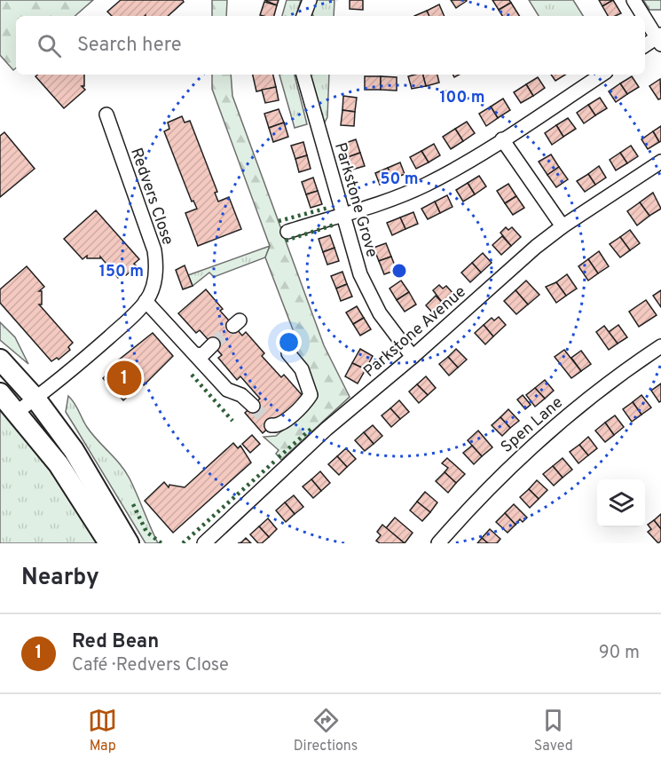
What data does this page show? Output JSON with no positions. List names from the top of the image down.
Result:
{
  "streets": {
    "street": [
      "Redvers Close",
      "Parkstone Grove",
      "Parkstone Avenue",
      "Spen Lane"
    ]
  },
  "crossings": [
    ["Parkstone Grove", "Parkstone Avenue"]
  ],
  "page": {
    "search": "Search here",
    "pins": "1",
    "heading": "Nearby",
    "list": [
      {
        "mark": "1",
        "name": "Red Bean",
        "note": "Café · Redvers Close",
        "value": "90 m"
      }
    ],
    "nav": ["Map", "Directions", "Saved"]
  },
  "rings": ["100 m", "50 m", "150 m"]
}
